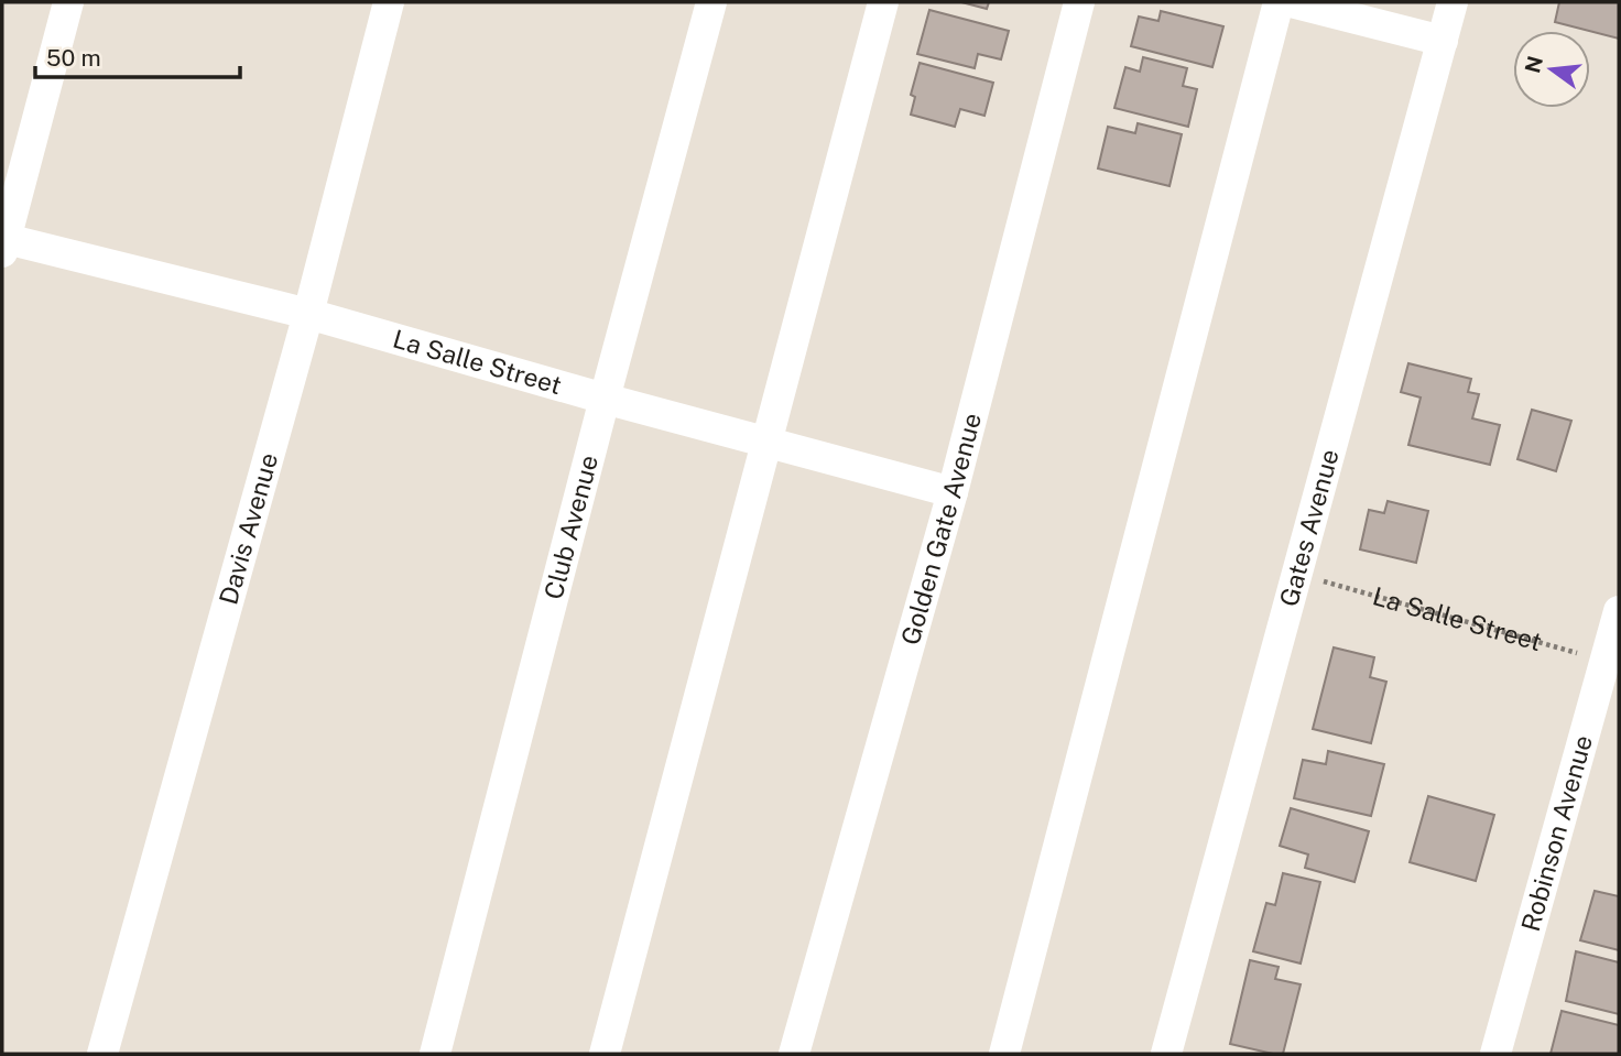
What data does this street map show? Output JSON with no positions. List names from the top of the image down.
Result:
{
  "streets": {
    "street": [
      "La Salle Street",
      "Club Avenue",
      "Gates Avenue",
      "Davis Avenue",
      "Golden Gate Avenue",
      "Robinson Avenue"
    ]
  },
  "crossings": [
    ["La Salle Street", "Club Avenue"],
    ["La Salle Street", "Gates Avenue"],
    ["La Salle Street", "Davis Avenue"],
    ["La Salle Street", "Golden Gate Avenue"],
    ["La Salle Street", "Robinson Avenue"]
  ],
  "scale_bar": "50 m",
  "north": "left"
}
